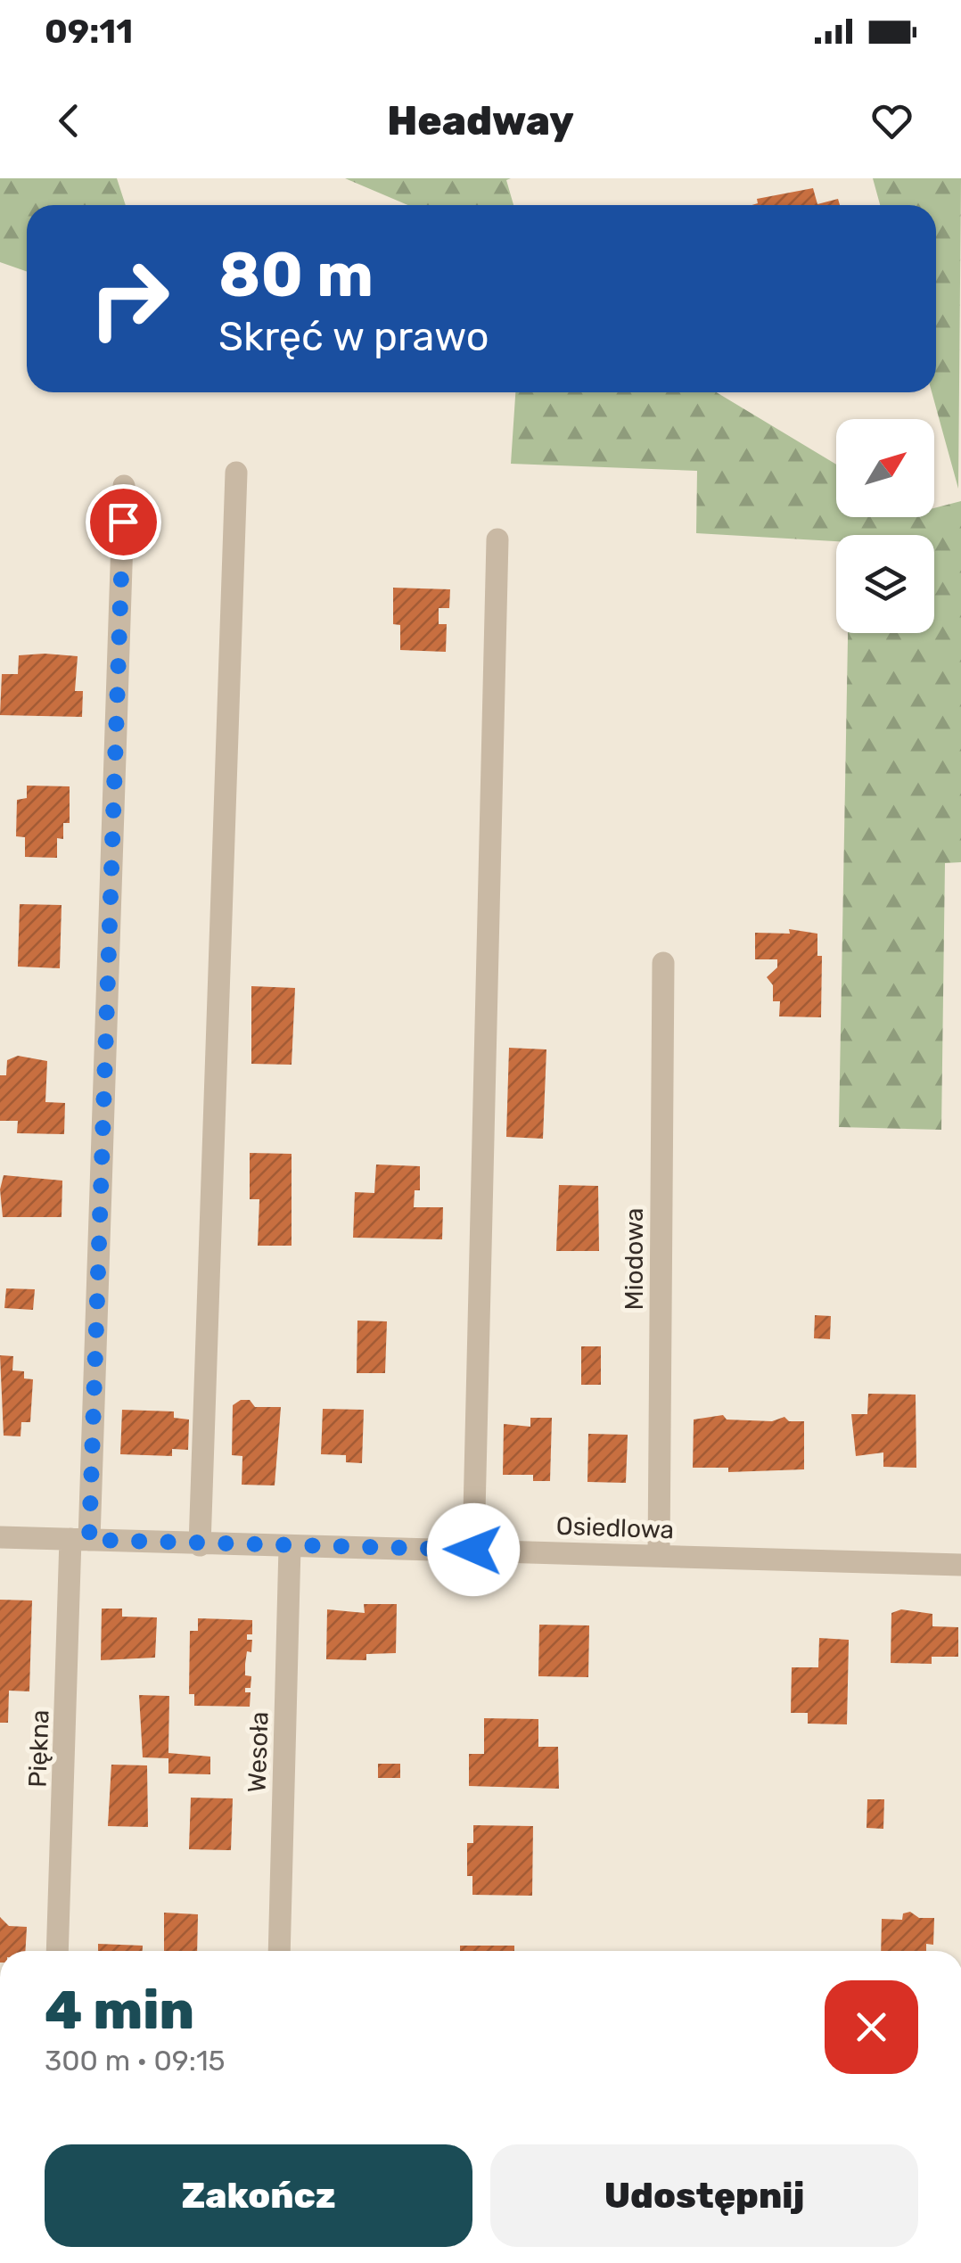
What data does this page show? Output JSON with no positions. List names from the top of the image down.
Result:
{
  "streets": {
    "street": [
      "Miodowa",
      "Osiedlowa",
      "Piękna",
      "Wesoła"
    ]
  },
  "crossings": [
    ["Miodowa", "Osiedlowa"],
    ["Osiedlowa", "Piękna"],
    ["Osiedlowa", "Wesoła"]
  ],
  "north": "top right",
  "page": {
    "status": "09:11",
    "header": "Headway",
    "turn": ["80 m", "Skręć w prawo"],
    "heading": ["4 min", "300 m · 09:15"],
    "buttons": ["Zakończ", "Udostępnij"]
  }
}
